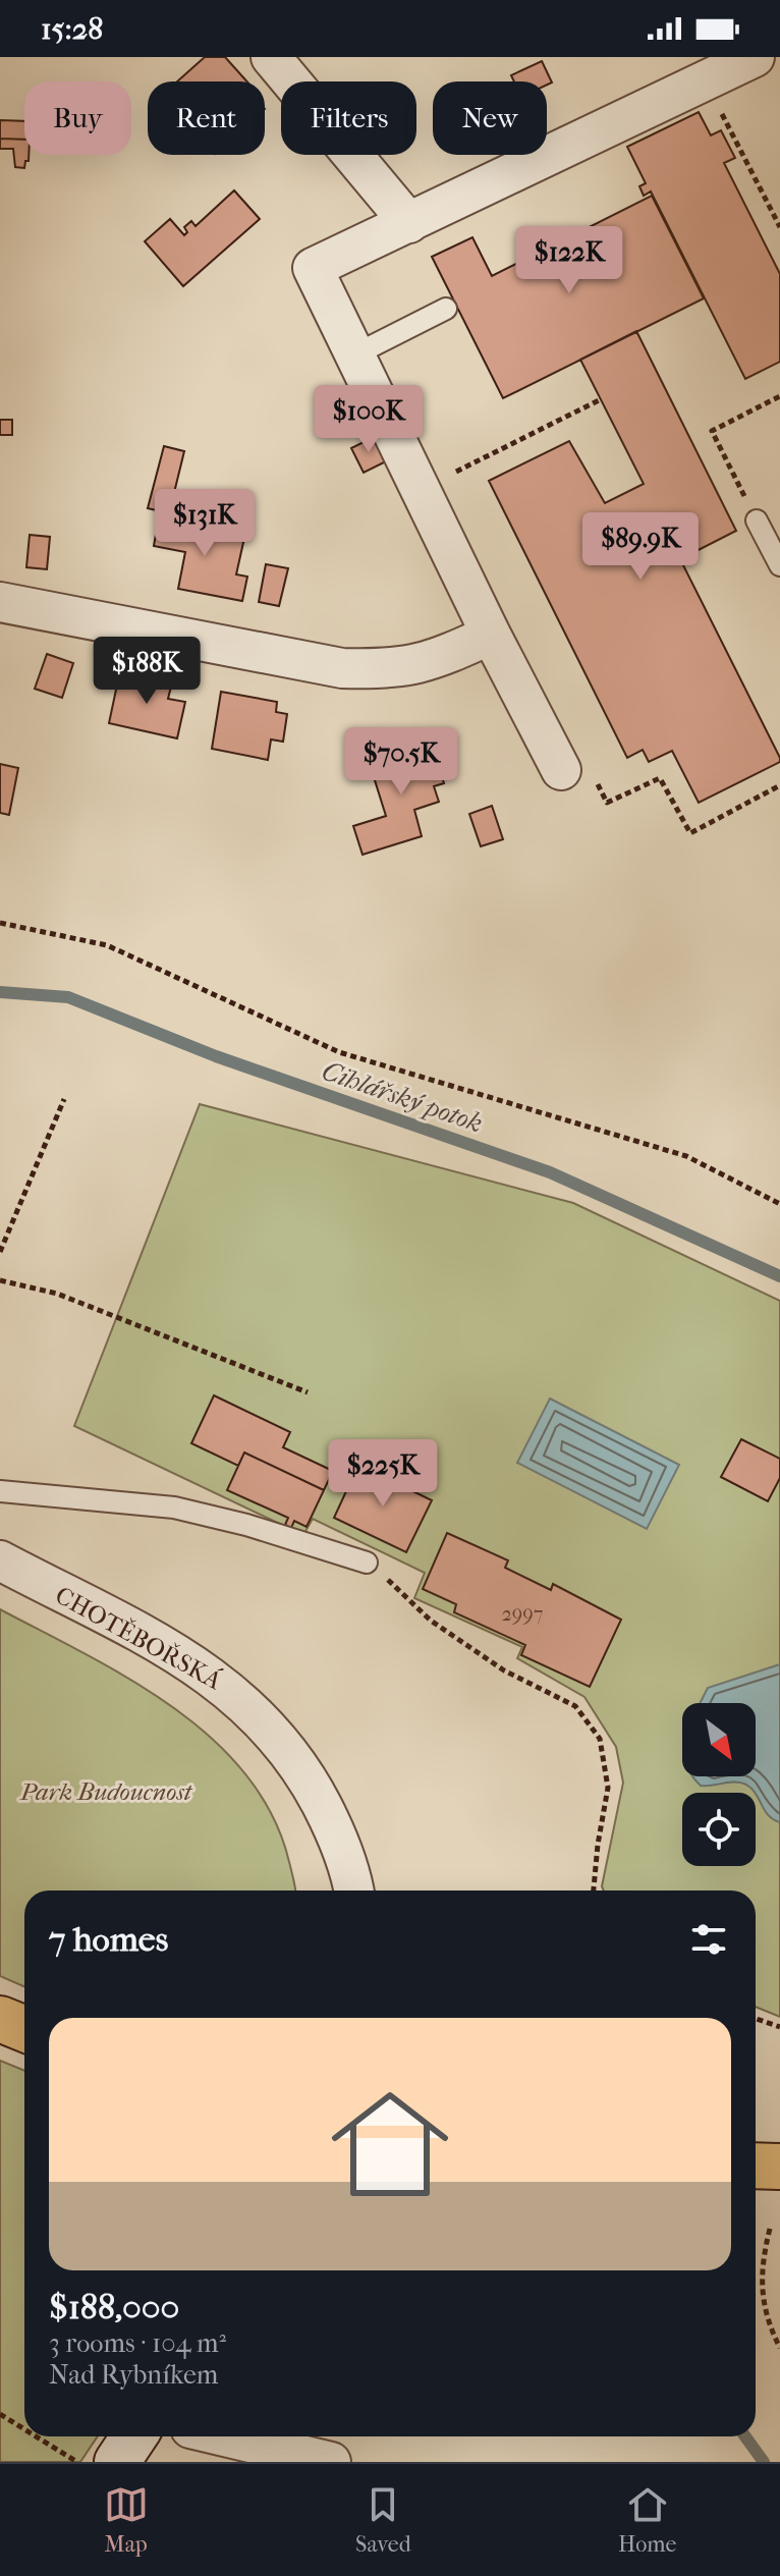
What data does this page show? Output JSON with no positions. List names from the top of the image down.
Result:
{
  "streets": {
    "street": ["CHOTĚBOŘSKÁ"]
  },
  "water": ["Cihlářský potok"],
  "parks": ["Park Budoucnost"],
  "house_numbers": ["2997"],
  "north": "bottom right",
  "page": {
    "status": "15:28",
    "chip": [
      "Buy",
      "Rent",
      "Filters",
      "New"
    ],
    "price": [
      "$122K",
      "$100K",
      "$131K",
      "$89.9K",
      "$188K",
      "$70.5K",
      "$225K"
    ],
    "heading": "7 homes",
    "list": [
      {
        "name": "$188,000",
        "note": "3 rooms · 104 m² · Nad Rybníkem"
      }
    ],
    "tabs": ["Map", "Saved", "Home"]
  }
}
